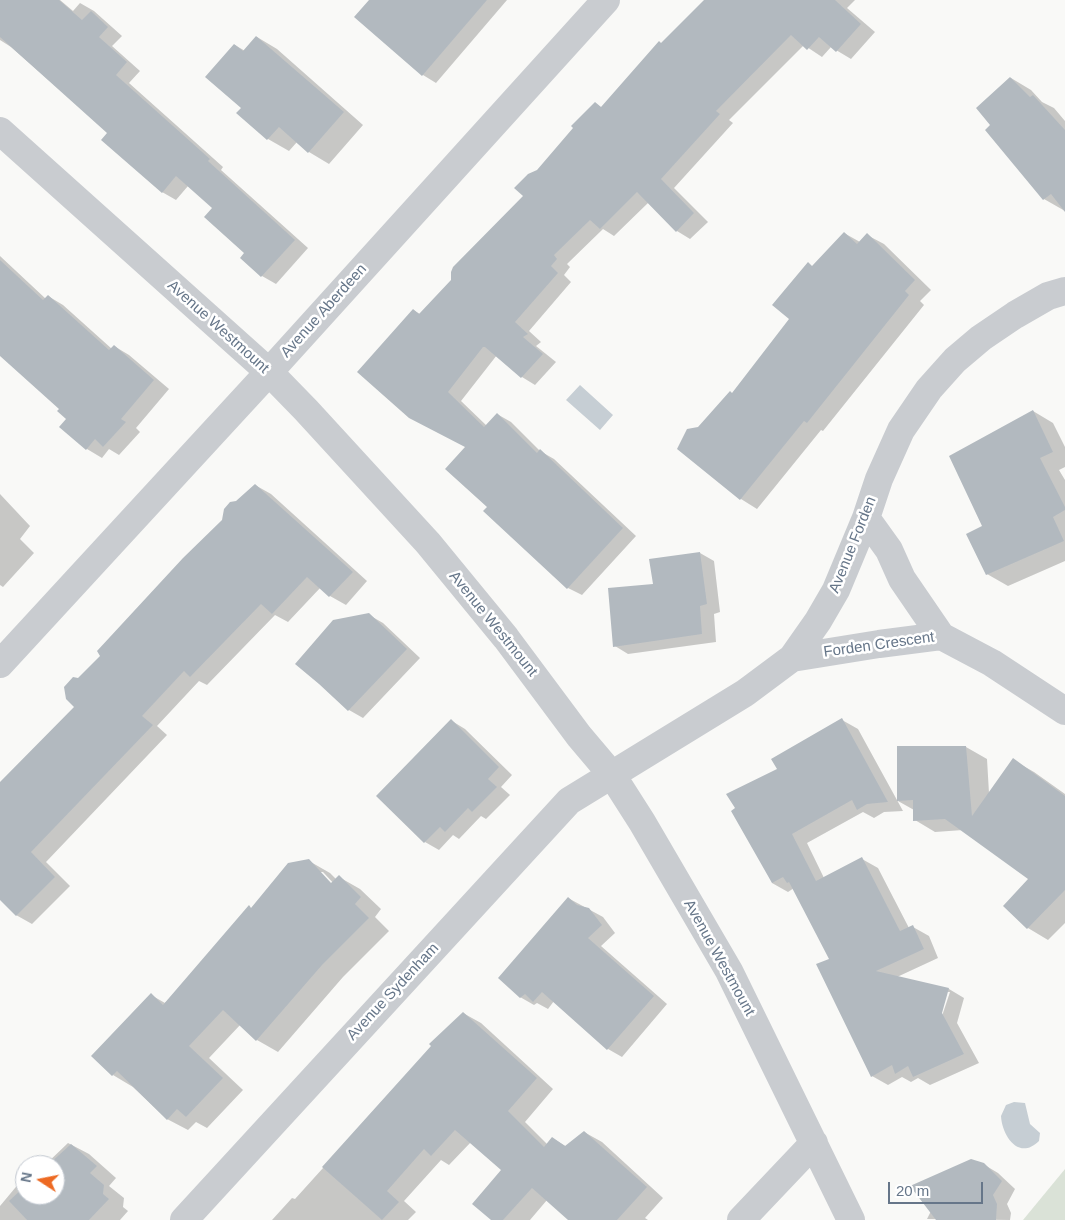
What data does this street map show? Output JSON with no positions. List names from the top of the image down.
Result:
{
  "streets": {
    "street": [
      "Avenue Aberdeen",
      "Avenue Westmount",
      "Avenue Forden",
      "Forden Crescent",
      "Avenue Sydenham"
    ]
  },
  "crossings": [
    ["Avenue Aberdeen", "Avenue Westmount"],
    ["Avenue Westmount", "Avenue Forden"],
    ["Avenue Westmount", "Avenue Sydenham"],
    ["Avenue Forden", "Forden Crescent"],
    ["Avenue Forden", "Avenue Sydenham"]
  ],
  "scale_bar": "20 m",
  "north": "left"
}
